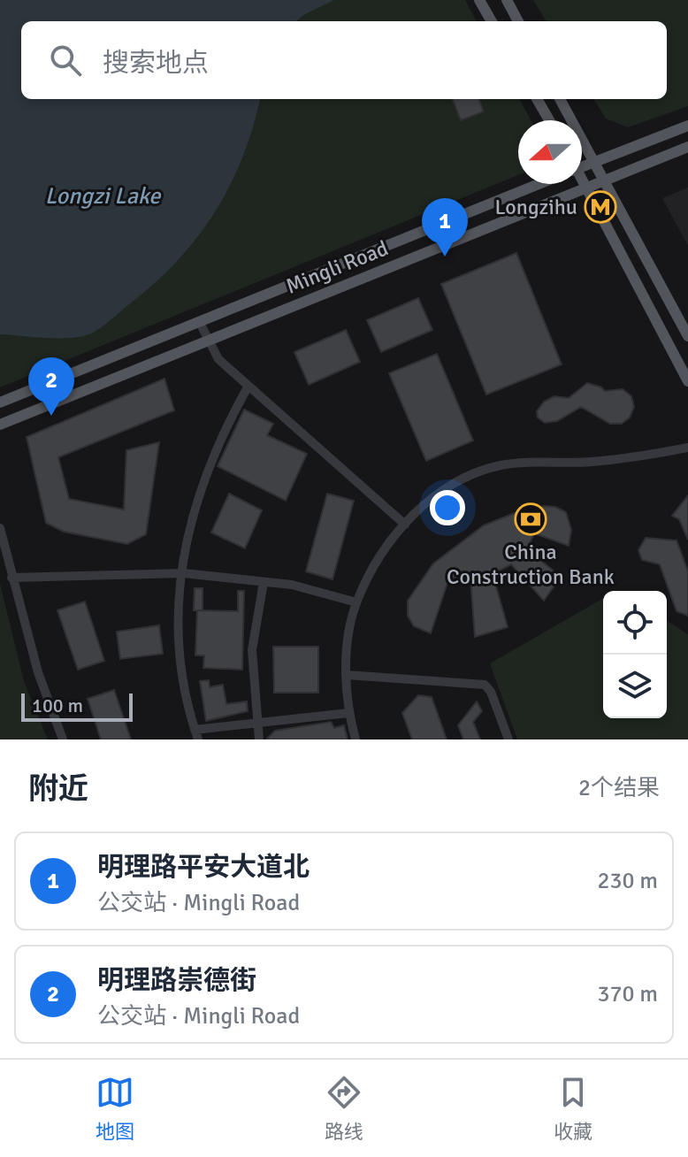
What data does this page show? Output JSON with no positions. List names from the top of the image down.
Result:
{
  "streets": {
    "main road": ["Mingli Road"]
  },
  "water": ["Longzi Lake"],
  "places": {
    "metro station": ["Longzihu"],
    "bank": ["China Construction Bank"]
  },
  "scale_bar": "100 m",
  "north": "left",
  "page": {
    "search": "搜索地点",
    "pins": ["1", "2"],
    "scale": "100 m",
    "heading": ["附近", "2个结果"],
    "list": [
      {
        "mark": "1",
        "name": "明理路平安大道北",
        "note": "公交站 · Mingli Road",
        "value": "230 m"
      },
      {
        "mark": "2",
        "name": "明理路崇德街",
        "note": "公交站 · Mingli Road",
        "value": "370 m"
      }
    ],
    "nav": ["地图", "路线", "收藏"]
  }
}
